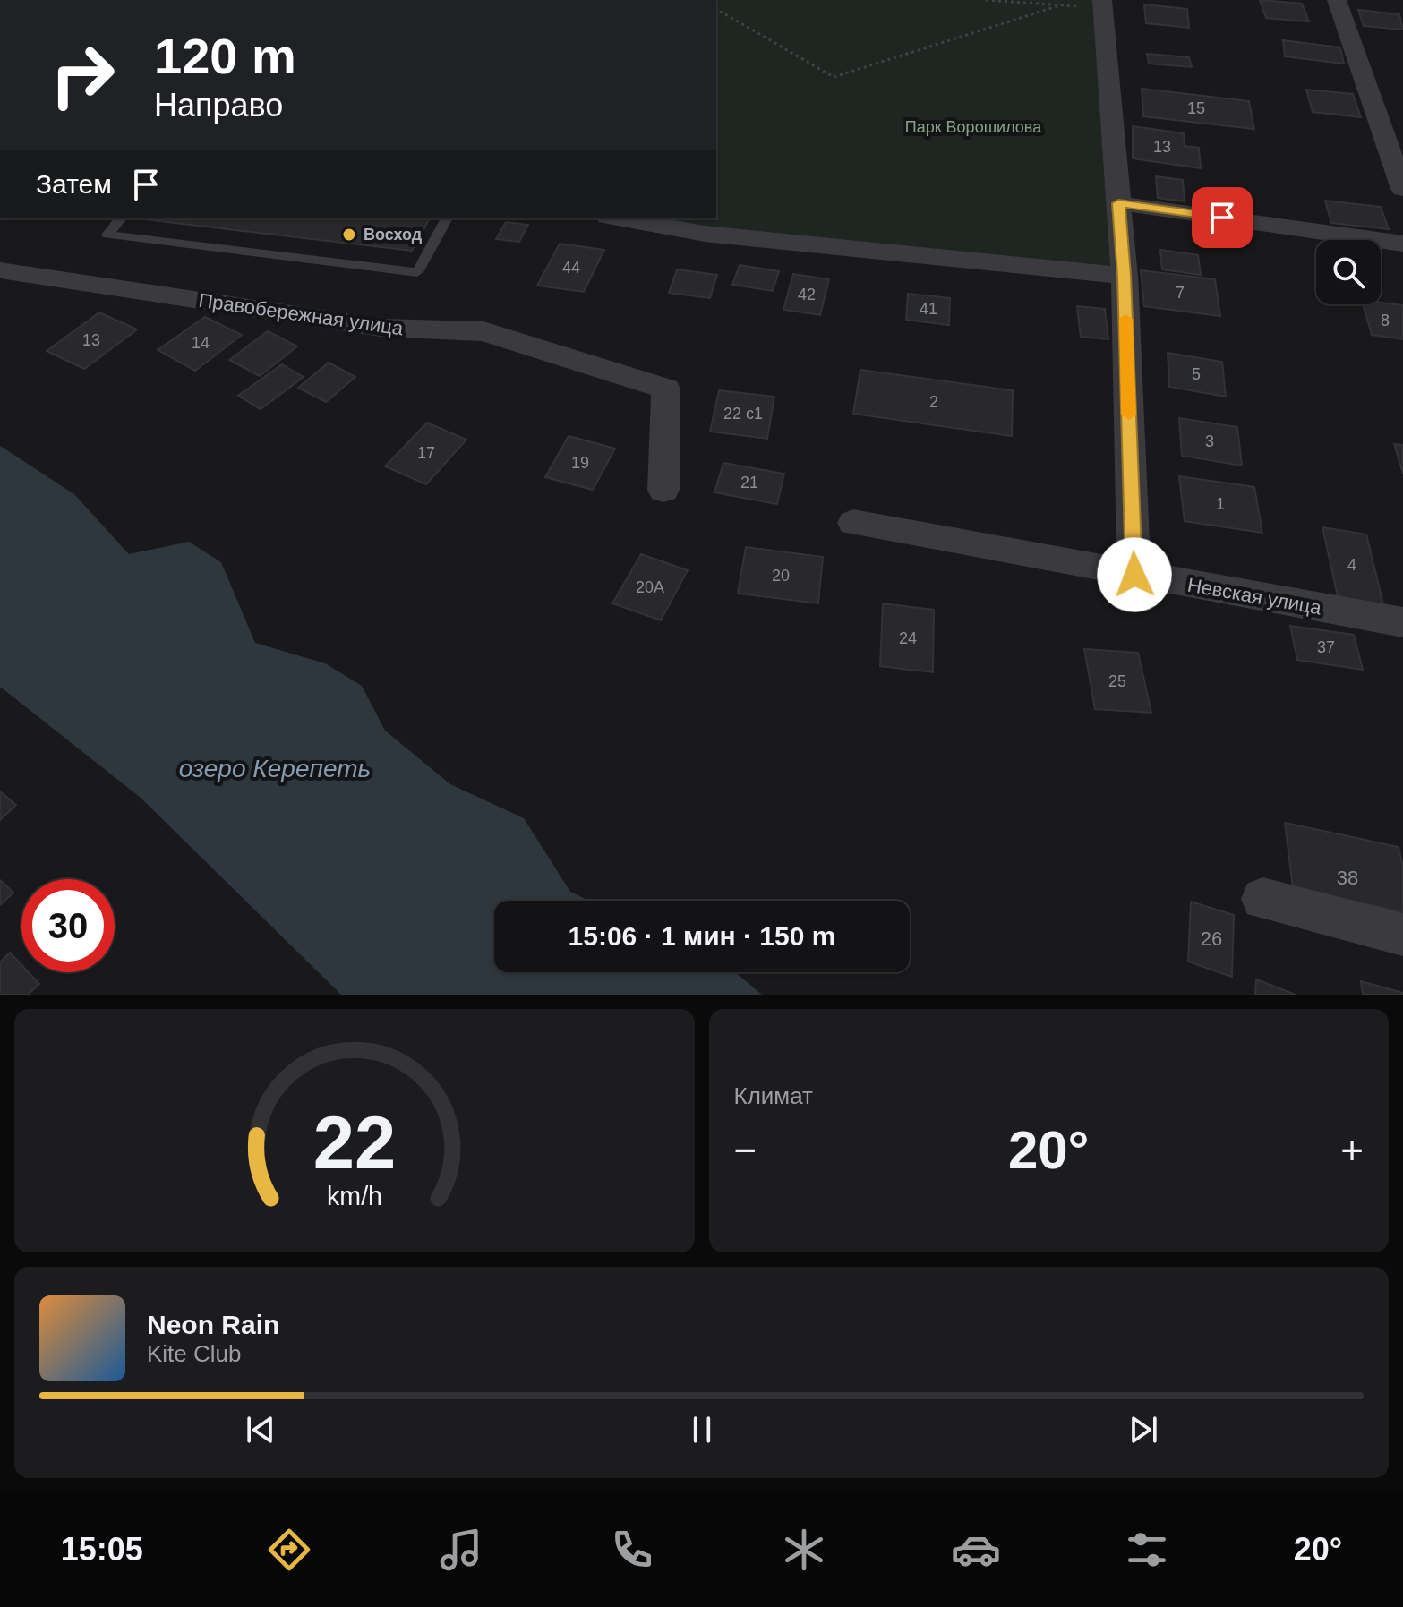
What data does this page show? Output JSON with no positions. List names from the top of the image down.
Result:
{
  "streets": {
    "street": ["Правобережная улица", "Невская улица"]
  },
  "water": ["озеро Керепеть"],
  "parks": ["Парк Ворошилова"],
  "places": ["Восход"],
  "house_numbers": [
    "15",
    "13",
    "44",
    "7",
    "42",
    "41",
    "8",
    "13",
    "14",
    "5",
    "2",
    "22 с1",
    "3",
    "17",
    "19",
    "21",
    "1",
    "4",
    "20",
    "20А",
    "24",
    "37",
    "25",
    "38",
    "26"
  ],
  "page": {
    "turn": ["120 m", "Направо"],
    "then": "Затем",
    "limit": "30",
    "trip": "15:06 · 1 мин · 150 m",
    "tile": "Климат",
    "heat": ["−", "20°", "+"],
    "song": ["Neon Rain", "Kite Club"],
    "tabs": ["15:05", "20°"],
    "gauge": ["22", "km/h"]
  }
}
